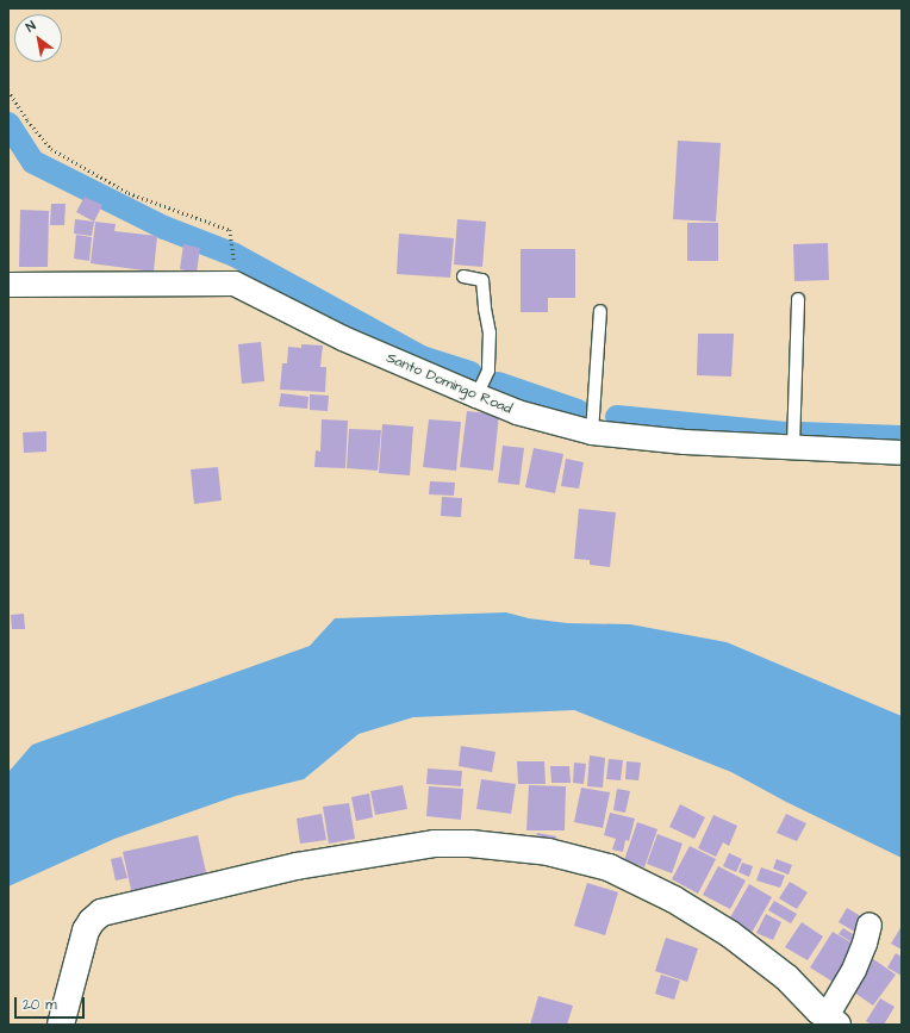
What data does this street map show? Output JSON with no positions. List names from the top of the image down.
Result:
{
  "streets": {
    "street": ["Santo Domingo Road"]
  },
  "scale_bar": "20 m",
  "north": "top left"
}
